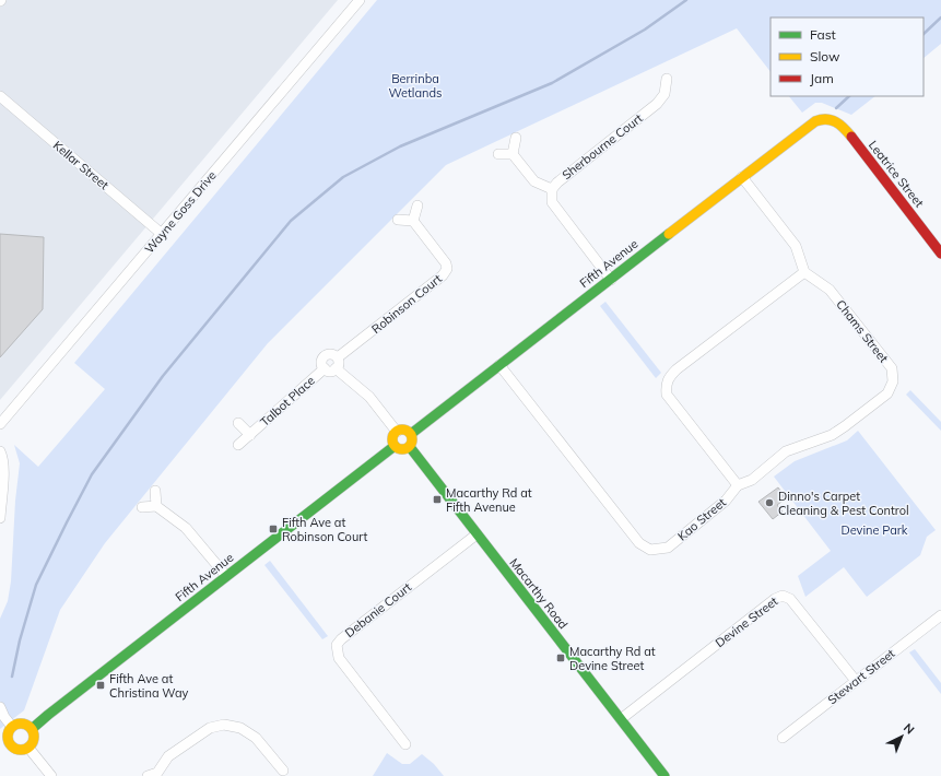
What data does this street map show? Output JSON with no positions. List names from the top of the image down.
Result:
{
  "streets": {
    "street": [
      "Sherbourne Court",
      "Kellar Street",
      "Leatrice Street",
      "Wayne Goss Drive",
      "Fifth Avenue",
      "Robinson Court",
      "Chams Street",
      "Talbot Place",
      "Kao Street",
      "Macarthy Road",
      "Debanie Court",
      "Devine Street",
      "Stewart Street"
    ]
  },
  "crossings": [
    ["Sherbourne Court", "Fifth Avenue"],
    ["Kellar Street", "Wayne Goss Drive"],
    ["Leatrice Street", "Fifth Avenue"],
    ["Fifth Avenue", "Kao Street"],
    ["Fifth Avenue", "Macarthy Road"],
    ["Robinson Court", "Talbot Place"],
    ["Chams Street", "Kao Street"],
    ["Macarthy Road", "Debanie Court"],
    ["Macarthy Road", "Devine Street"],
    ["Devine Street", "Stewart Street"]
  ],
  "parks": ["Berrinba Wetlands", "Devine Park"],
  "places": {
    "transit": [
      "Macarthy Rd at Fifth Avenue",
      "Fifth Ave at Robinson Court",
      "Macarthy Rd at Devine Street",
      "Fifth Ave at Christina Way"
    ],
    "other": ["Dinno's Carpet Cleaning & Pest Control"]
  },
  "legend": ["Fast", "Slow", "Jam"],
  "north": "top right"
}
